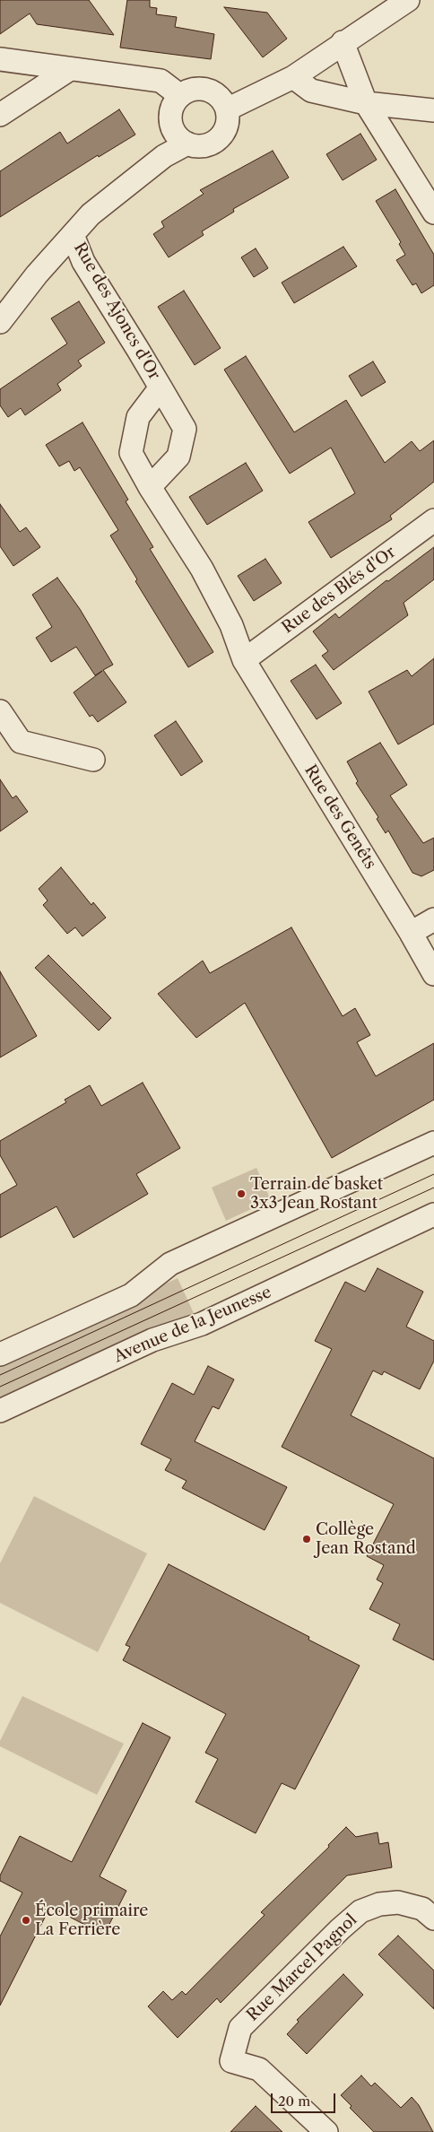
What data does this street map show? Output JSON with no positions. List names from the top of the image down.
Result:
{
  "streets": {
    "street": [
      "Rue des Ajoncs d'Or",
      "Rue des Blés d'Or",
      "Rue des Genêts",
      "Avenue de la Jeunesse",
      "Rue Marcel Pagnol"
    ]
  },
  "crossings": [
    ["Rue des Ajoncs d'Or", "Rue des Blés d'Or"],
    ["Rue des Ajoncs d'Or", "Rue des Genêts"],
    ["Rue des Blés d'Or", "Rue des Genêts"]
  ],
  "places": ["Terrain de basket 3x3 Jean Rostant", "Collège Jean Rostand", "École primaire La Ferrière"],
  "scale_bar": "20 m"
}
